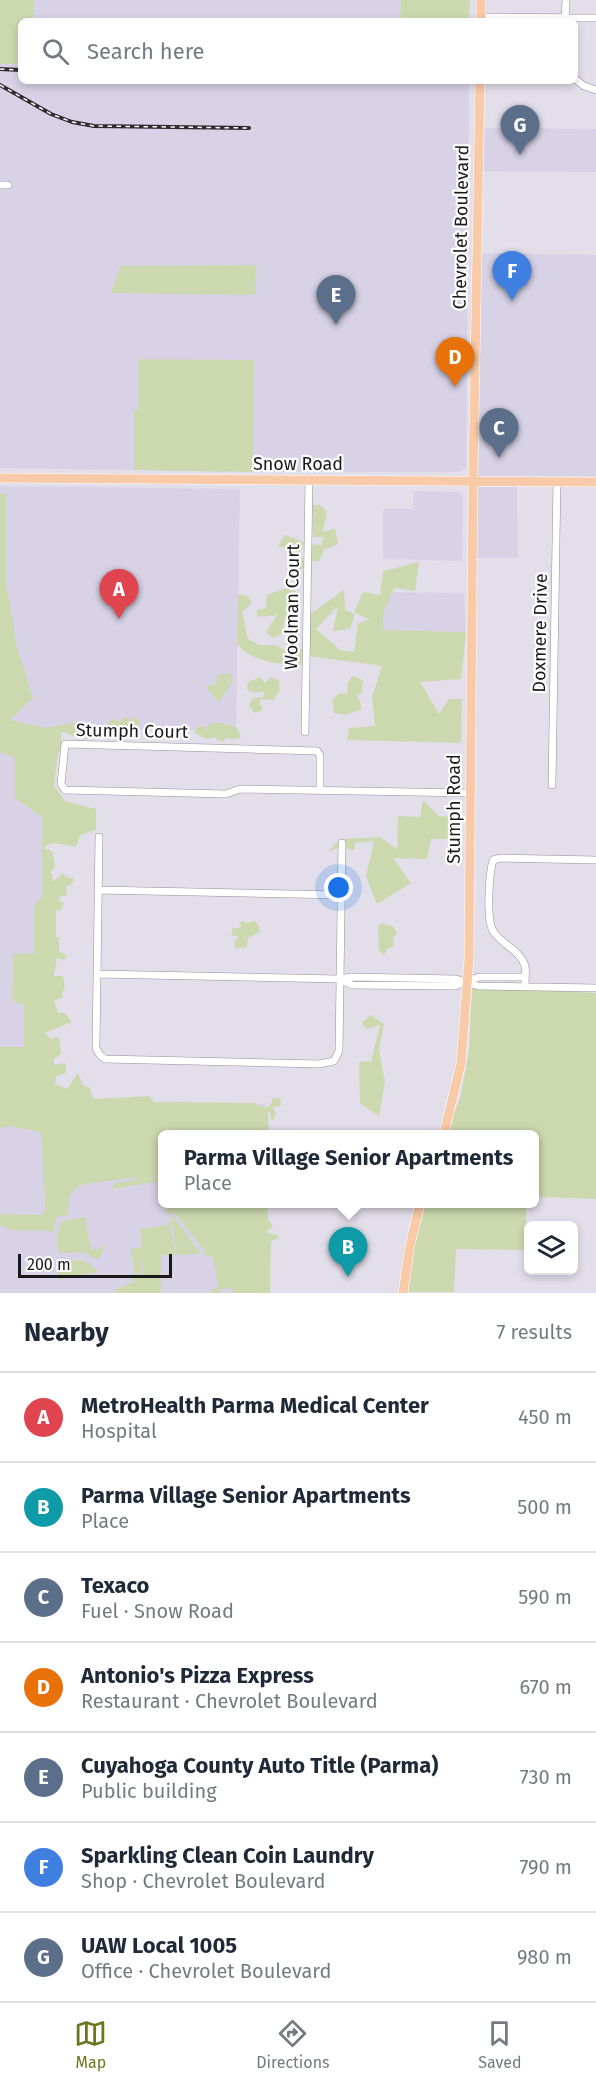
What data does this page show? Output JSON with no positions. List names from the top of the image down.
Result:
{
  "streets": {
    "main road": ["Chevrolet Boulevard", "Snow Road", "Stumph Road"],
    "street": ["Woolman Court", "Doxmere Drive", "Stumph Court"]
  },
  "crossings": [
    ["Chevrolet Boulevard", "Snow Road"],
    ["Chevrolet Boulevard", "Stumph Road"],
    ["Snow Road", "Woolman Court"],
    ["Snow Road", "Doxmere Drive"],
    ["Snow Road", "Stumph Road"],
    ["Stumph Court", "Stumph Road"]
  ],
  "scale_bar": "200 m",
  "page": {
    "search": "Search here",
    "pins": [
      "G",
      "F",
      "E",
      "D",
      "C",
      "A",
      "B"
    ],
    "popup": ["Parma Village Senior Apartments", "Place"],
    "scale": "200 m",
    "heading": ["Nearby", "7 results"],
    "list": [
      {
        "mark": "A",
        "name": "MetroHealth Parma Medical Center",
        "note": "Hospital",
        "value": "450 m"
      },
      {
        "mark": "B",
        "name": "Parma Village Senior Apartments",
        "note": "Place",
        "value": "500 m"
      },
      {
        "mark": "C",
        "name": "Texaco",
        "note": "Fuel · Snow Road",
        "value": "590 m"
      },
      {
        "mark": "D",
        "name": "Antonio's Pizza Express",
        "note": "Restaurant · Chevrolet Boulevard",
        "value": "670 m"
      },
      {
        "mark": "E",
        "name": "Cuyahoga County Auto Title (Parma)",
        "note": "Public building",
        "value": "730 m"
      },
      {
        "mark": "F",
        "name": "Sparkling Clean Coin Laundry",
        "note": "Shop · Chevrolet Boulevard",
        "value": "790 m"
      },
      {
        "mark": "G",
        "name": "UAW Local 1005",
        "note": "Office · Chevrolet Boulevard",
        "value": "980 m"
      }
    ],
    "nav": ["Map", "Directions", "Saved"]
  }
}
